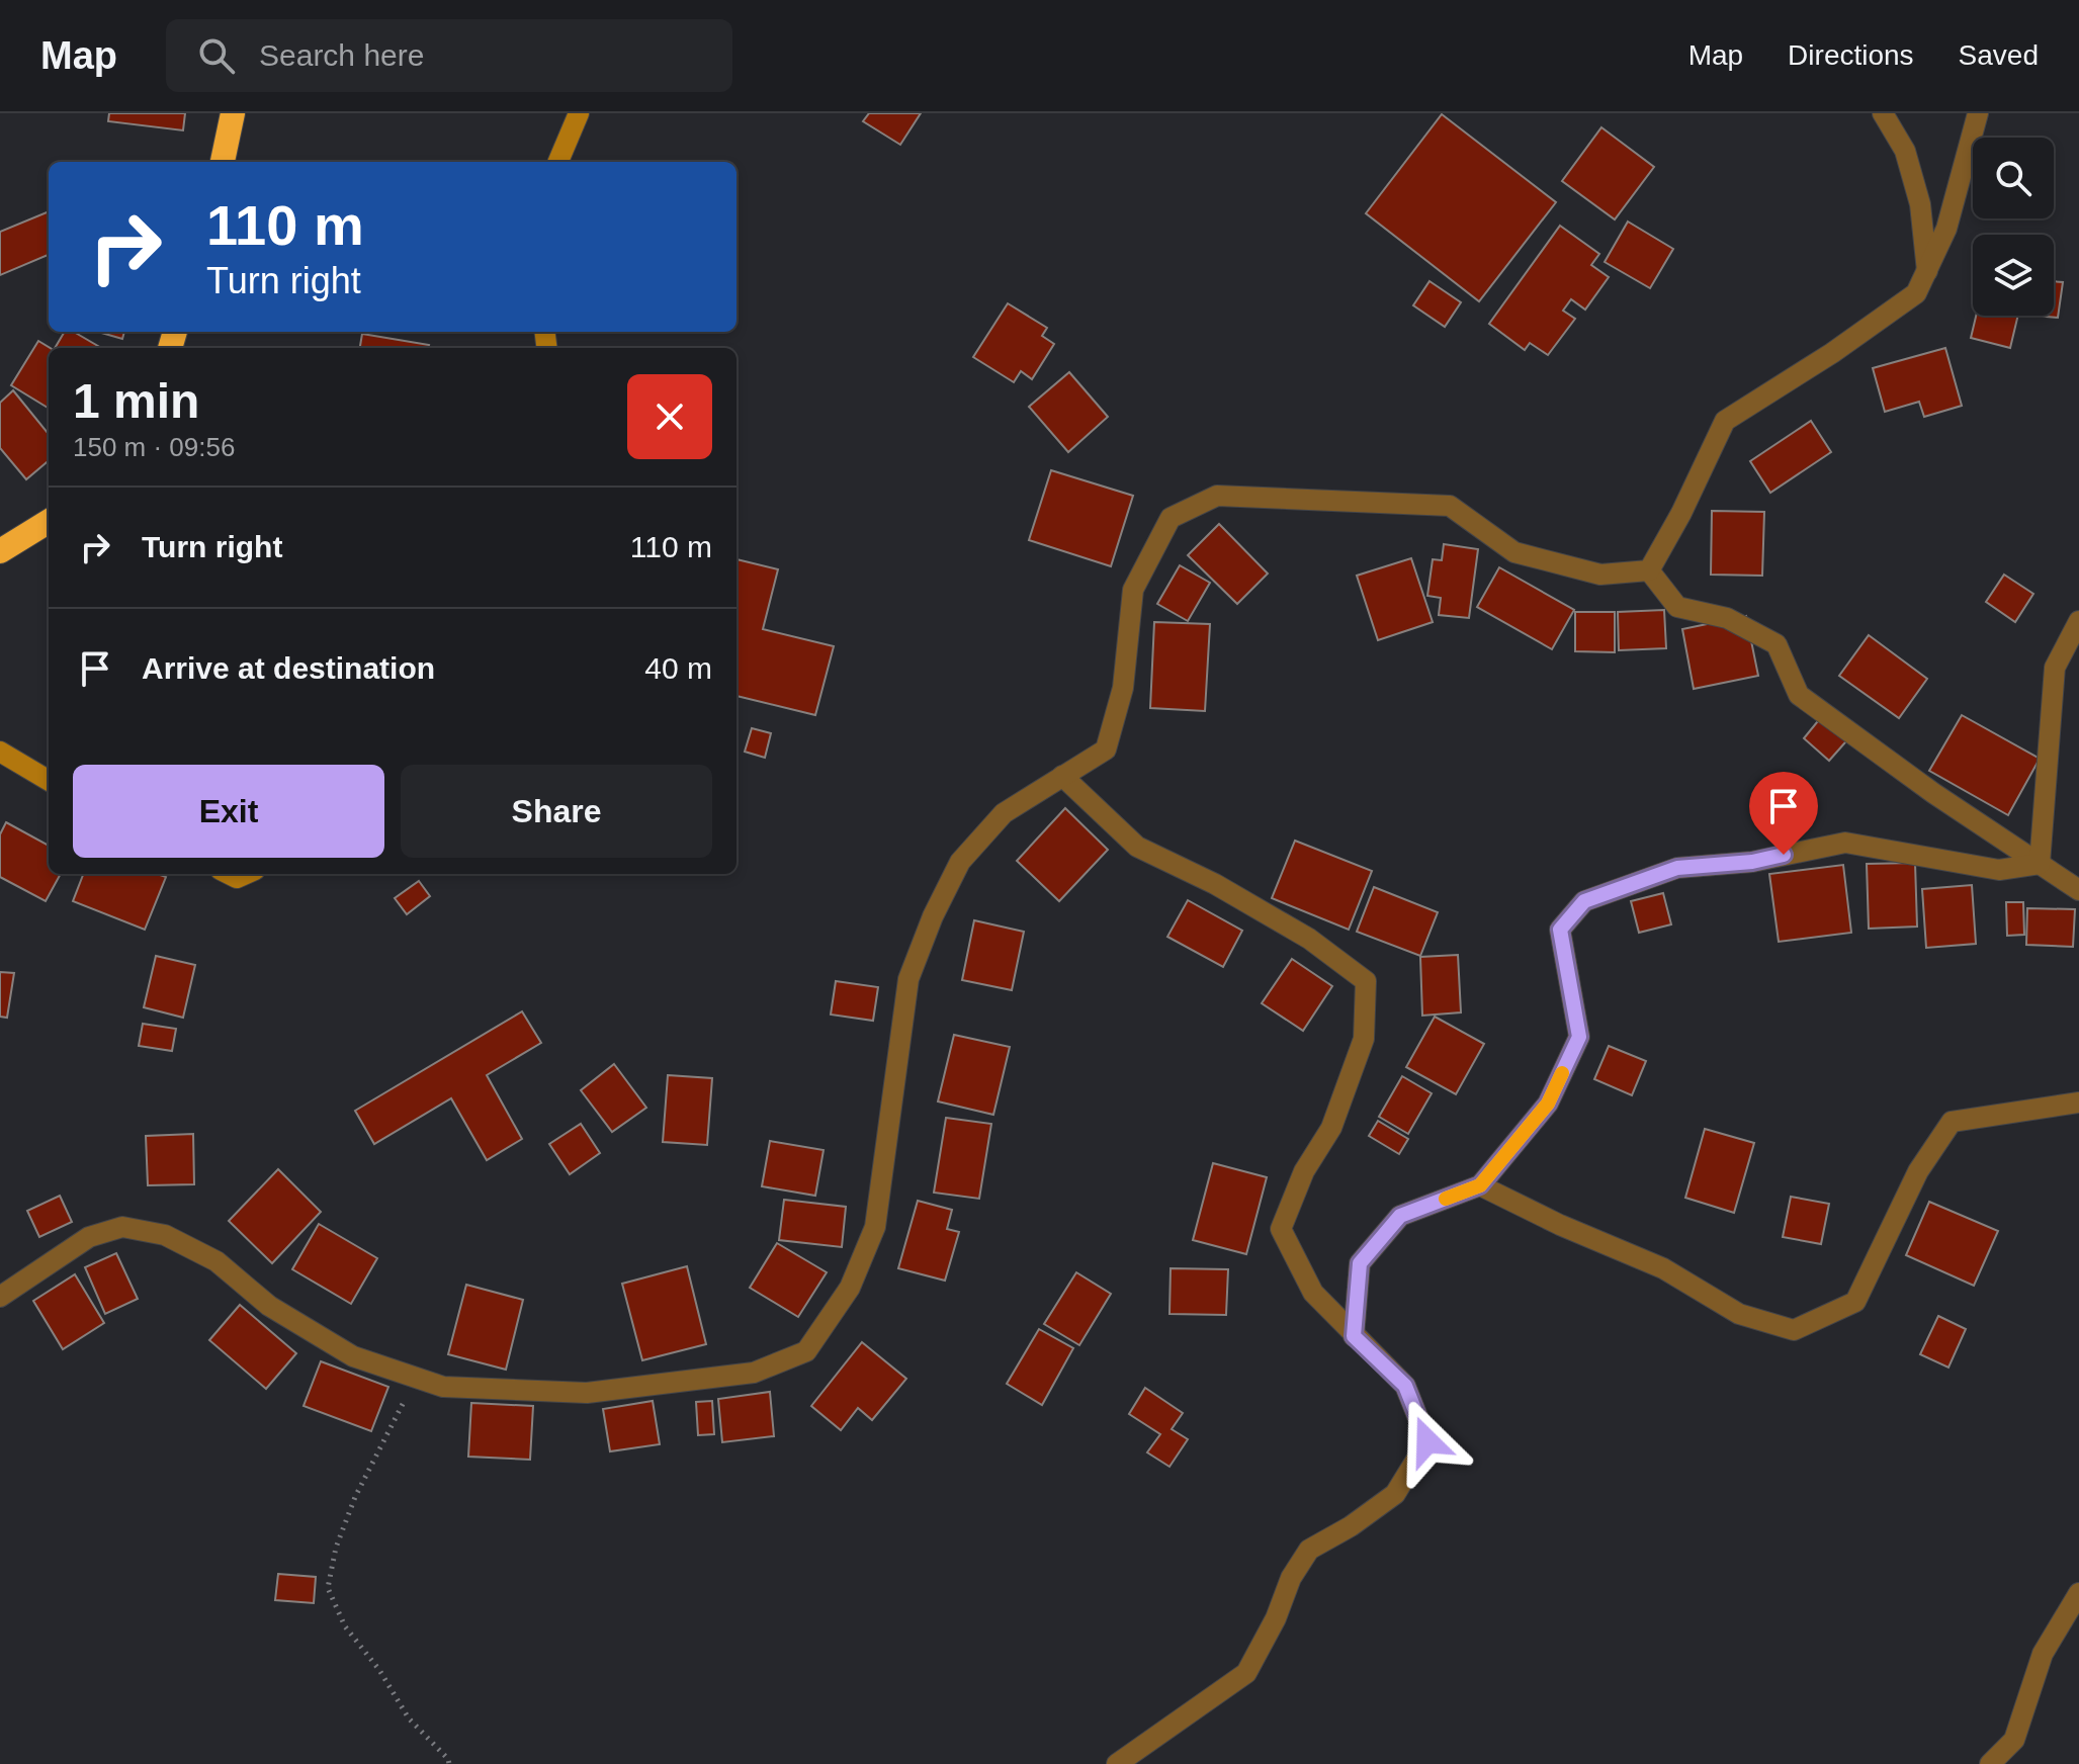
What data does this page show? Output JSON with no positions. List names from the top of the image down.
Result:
{
  "page": {
    "header": "Map",
    "search": "Search here",
    "nav": ["Map", "Directions", "Saved"],
    "turn": ["110 m", "Turn right"],
    "heading": ["1 min", "150 m · 09:56"],
    "list": [
      {
        "name": "Turn right",
        "value": "110 m"
      },
      {
        "name": "Arrive at destination",
        "value": "40 m"
      }
    ],
    "buttons": ["Exit", "Share"]
  }
}
